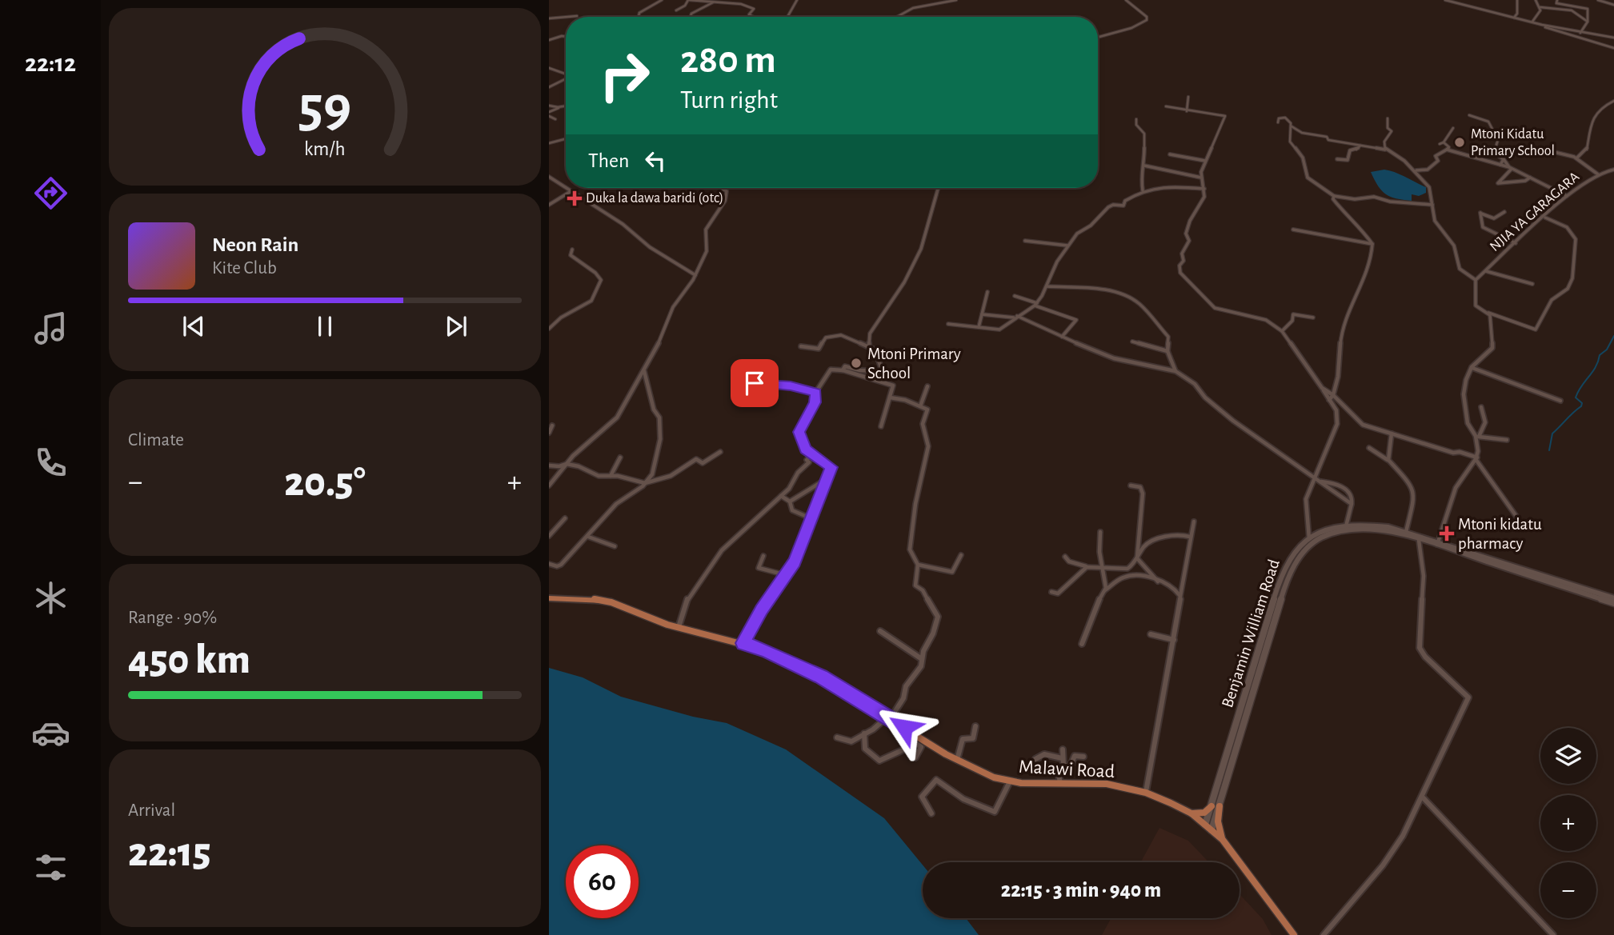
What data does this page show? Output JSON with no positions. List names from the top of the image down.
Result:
{
  "streets": {
    "main road": ["Benjamin William Road", "Malawi Road"],
    "street": ["NJIA YA GARAGARA"]
  },
  "crossings": [
    ["Benjamin William Road", "Malawi Road"]
  ],
  "places": {
    "other": ["Mtoni Kidatu Primary School", "Mtoni Primary School"],
    "health": ["Duka la dawa baridi (otc)", "Mtoni kidatu pharmacy"]
  },
  "page": {
    "tabs": "22:12",
    "turn": ["280 m", "Turn right"],
    "then": "Then",
    "song": ["Neon Rain", "Kite Club"],
    "tile": [
      "Climate",
      ["Range · 90%", "450 km"],
      ["Arrival", "22:15"]
    ],
    "heat": ["−", "20.5°", "+"],
    "map_buttons": ["+", "−"],
    "limit": "60",
    "trip": "22:15 · 3 min · 940 m",
    "gauge": ["59", "km/h"]
  }
}
